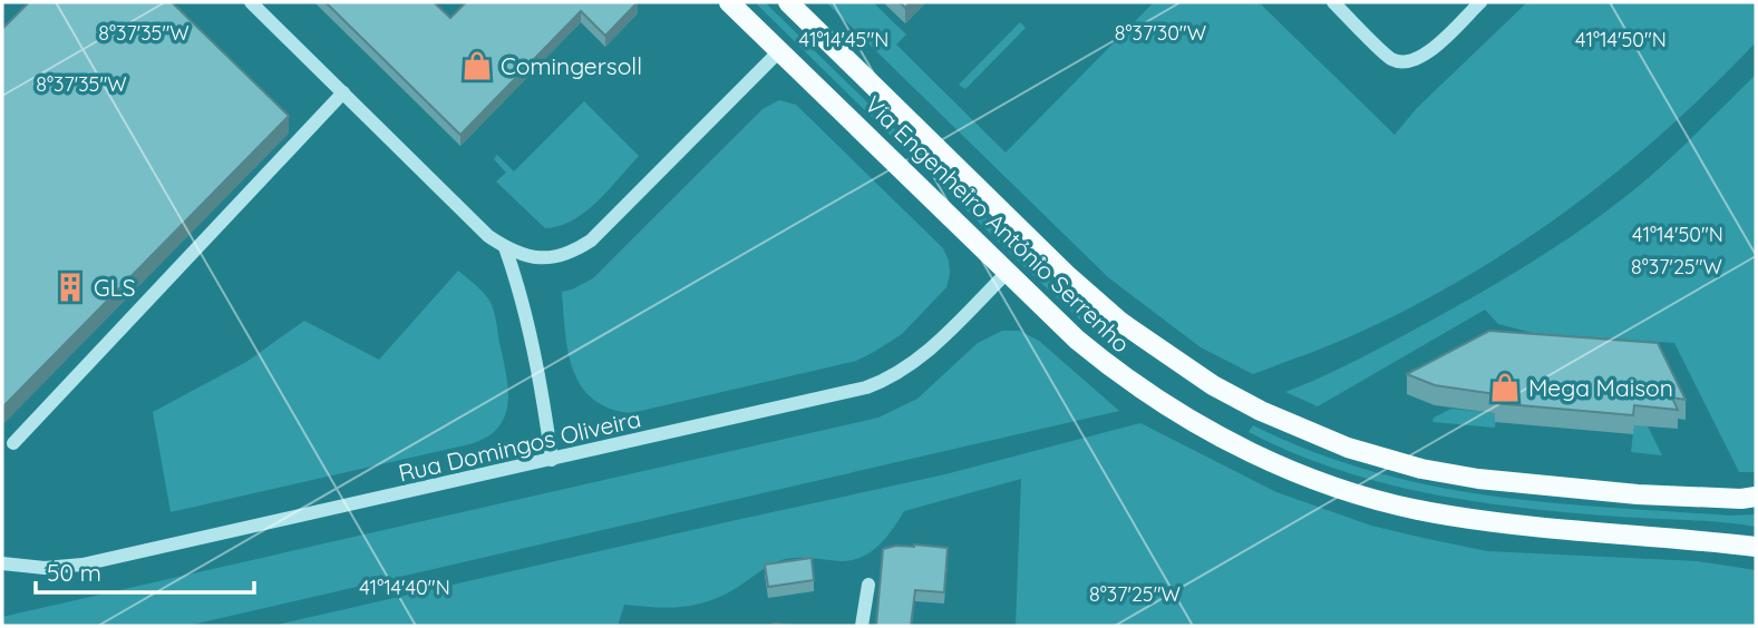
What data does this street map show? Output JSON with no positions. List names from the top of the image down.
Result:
{
  "streets": {
    "main road": ["Via Engenheiro António Serrenho"],
    "street": ["Rua Domingos Oliveira"]
  },
  "crossings": [
    ["Via Engenheiro António Serrenho", "Rua Domingos Oliveira"]
  ],
  "places": {
    "shop": ["Comingersoll", "Mega Maison"],
    "building": ["GLS"]
  },
  "scale_bar": "50 m",
  "coordinates": [
    "8°37'35\"W",
    "8°37'30\"W",
    "41°14'45\"N",
    "41°14'50\"N",
    "8°37'25\"W",
    "41°14'40\"N"
  ]
}
